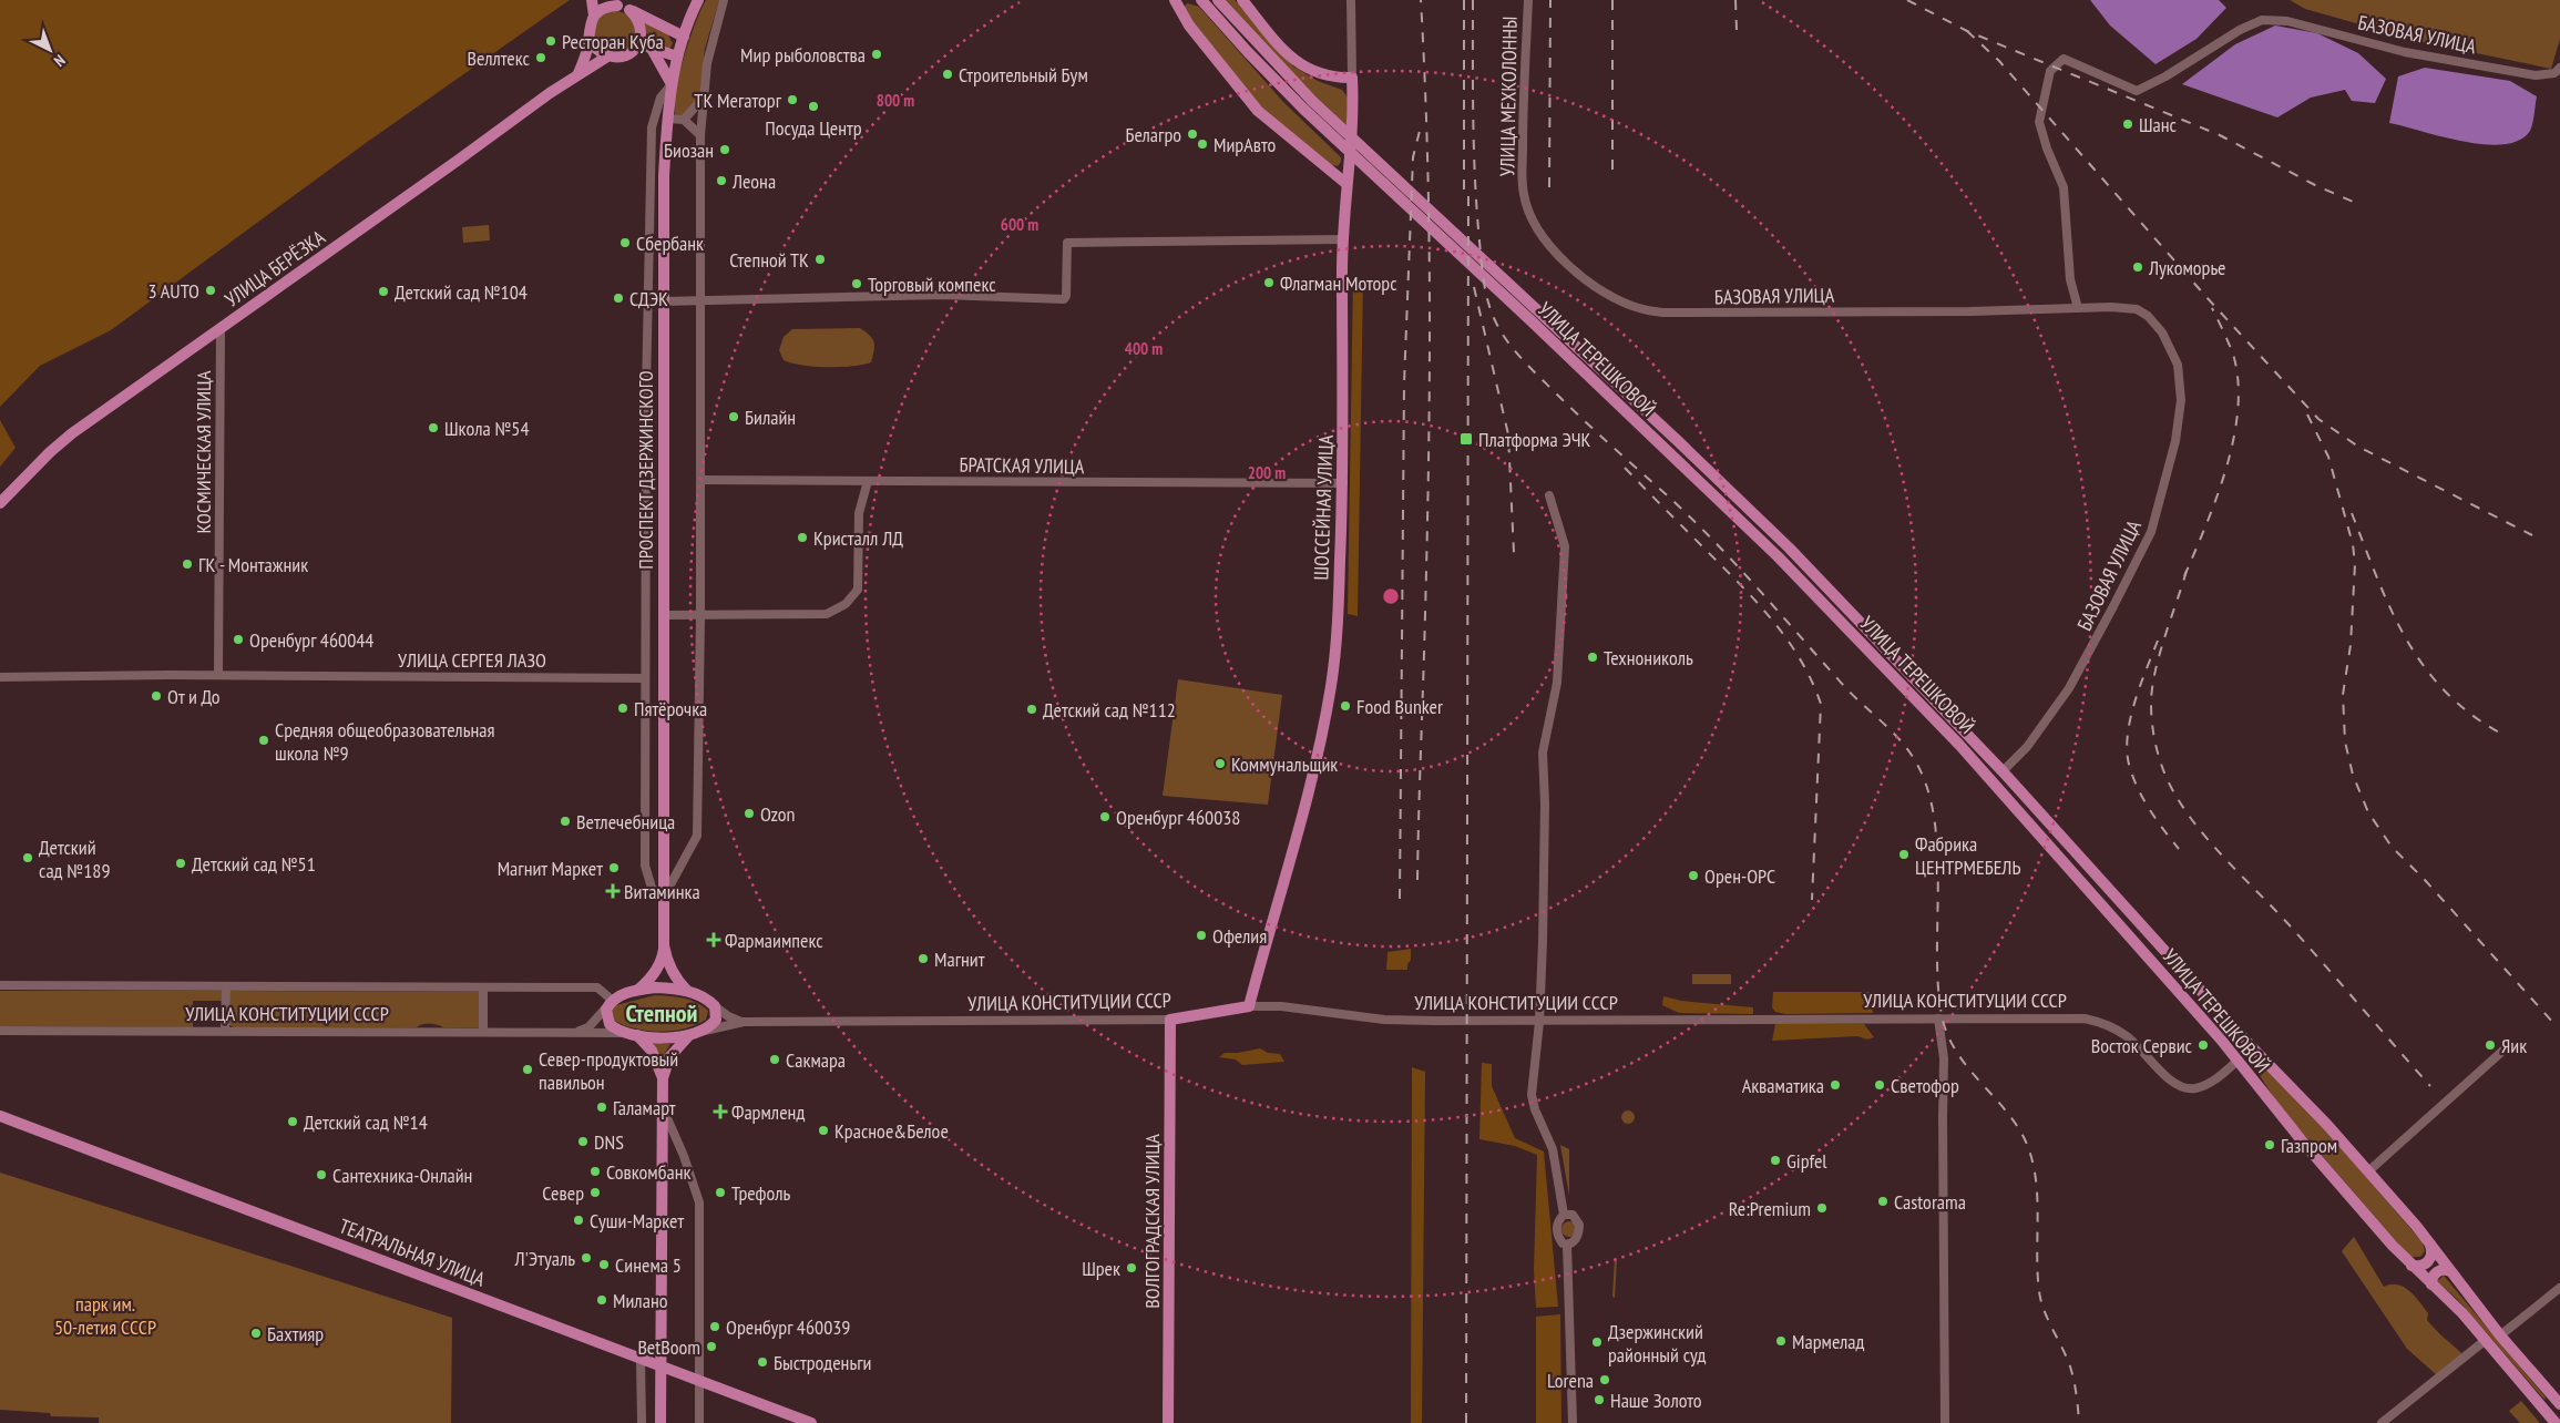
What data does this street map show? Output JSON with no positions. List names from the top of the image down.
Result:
{
  "streets": {
    "main road": [
      "УЛИЦА БЕРЁЗКА",
      "УЛИЦА ТЕРЕШКОВОЙ",
      "ПРОСПЕКТ ДЗЕРЖИНСКОГО",
      "ШОССЕЙНАЯ УЛИЦА",
      "УЛИЦА КОНСТИТУЦИИ СССР",
      "ВОЛГОГРАДСКАЯ УЛИЦА",
      "ТЕАТРАЛЬНАЯ УЛИЦА"
    ],
    "street": [
      "БАЗОВАЯ УЛИЦА",
      "УЛИЦА МЕХКОЛОННЫ",
      "КОСМИЧЕСКАЯ УЛИЦА",
      "БРАТСКАЯ УЛИЦА",
      "УЛИЦА СЕРГЕЯ ЛАЗО"
    ]
  },
  "crossings": [
    ["БАЗОВАЯ УЛИЦА", "УЛИЦА МЕХКОЛОННЫ"],
    ["БАЗОВАЯ УЛИЦА", "УЛИЦА ТЕРЕШКОВОЙ"],
    ["УЛИЦА БЕРЁЗКА", "КОСМИЧЕСКАЯ УЛИЦА"],
    ["УЛИЦА ТЕРЕШКОВОЙ", "УЛИЦА КОНСТИТУЦИИ СССР"],
    ["КОСМИЧЕСКАЯ УЛИЦА", "УЛИЦА СЕРГЕЯ ЛАЗО"],
    ["БРАТСКАЯ УЛИЦА", "ШОССЕЙНАЯ УЛИЦА"],
    ["ШОССЕЙНАЯ УЛИЦА", "УЛИЦА КОНСТИТУЦИИ СССР"],
    ["УЛИЦА КОНСТИТУЦИИ СССР", "ВОЛГОГРАДСКАЯ УЛИЦА"]
  ],
  "districts": ["Степной"],
  "parks": ["парк им. 50-летия СССР"],
  "places": {
    "other": [
      "Ресторан Куба",
      "Мир рыболовства",
      "Веллтекс",
      "Строительный Бум",
      "ТК Мегаторг",
      "Посуда Центр",
      "Шанс",
      "Белагро",
      "МирАвто",
      "Биозан",
      "Леона",
      "Сбербанк",
      "Степной ТК",
      "Лукоморье",
      "Флагман Моторс",
      "Торговый компекс",
      "3 AUTO",
      "Детский сад №104",
      "СДЭК",
      "Билайн",
      "Школа №54",
      "Кристалл ЛД",
      "ГК - Монтажник",
      "Оренбург 460044",
      "Технониколь",
      "От и До",
      "Food Bunker",
      "Пятёрочка",
      "Детский сад №112",
      "Средняя общеобразовательная школа №9",
      "Коммунальщик",
      "Ozon",
      "Оренбург 460038",
      "Ветлечебница",
      "Фабрика ЦЕНТРМЕБЕЛЬ",
      "Детский сад №189",
      "Детский сад №51",
      "Магнит Маркет",
      "Орен-ОРС",
      "Офелия",
      "Магнит",
      "Восток Сервис",
      "Яик",
      "Сакмара",
      "Север-продуктовый павильон",
      "Акваматика",
      "Светофор",
      "Галамарт",
      "Детский сад №14",
      "Красное&Белое",
      "DNS",
      "Газпром",
      "Gipfel",
      "Совкомбанк",
      "Сантехника-Онлайн",
      "Север",
      "Трефоль",
      "Castorama",
      "Re:Premium",
      "Суши-Маркет",
      "Л'Этуаль",
      "Синема 5",
      "Шрек",
      "Милано",
      "Оренбург 460039",
      "Бахтияр",
      "Мармелад",
      "Дзержинский районный суд",
      "BetBoom",
      "Быстроденьги",
      "Lorena",
      "Наше Золото"
    ],
    "transit": ["Платформа ЭЧК"],
    "health": ["Витаминка", "Фармаимпекс", "Фармленд"]
  },
  "north": "bottom right",
  "rings": [
    "800 m",
    "600 m",
    "400 m",
    "200 m"
  ]
}
